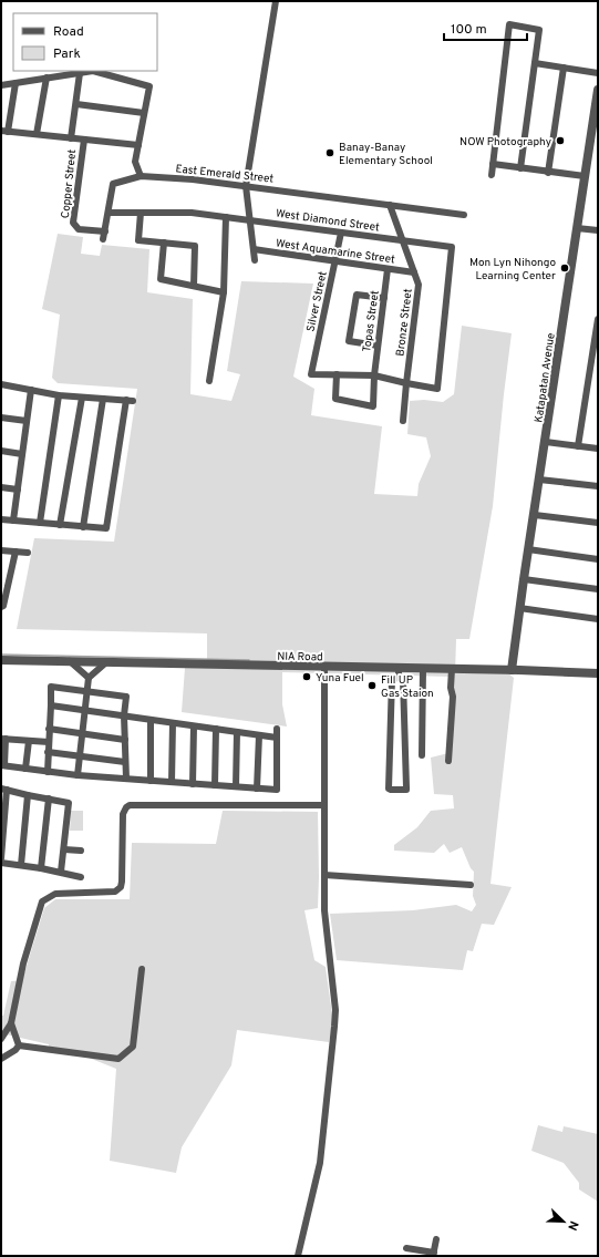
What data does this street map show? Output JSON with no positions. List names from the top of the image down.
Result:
{
  "streets": {
    "street": [
      "East Emerald Street",
      "Copper Street",
      "West Diamond Street",
      "West Aquamarine Street",
      "Silver Street",
      "Topas Street",
      "Bronze Street",
      "Katapatan Avenue",
      "NIA Road"
    ]
  },
  "crossings": [
    ["East Emerald Street", "Copper Street"],
    ["East Emerald Street", "West Diamond Street"],
    ["East Emerald Street", "Bronze Street"],
    ["West Diamond Street", "Silver Street"],
    ["West Diamond Street", "Bronze Street"],
    ["West Aquamarine Street", "Silver Street"],
    ["West Aquamarine Street", "Topas Street"],
    ["West Aquamarine Street", "Bronze Street"],
    ["Silver Street", "Topas Street"],
    ["Katapatan Avenue", "NIA Road"]
  ],
  "places": [
    "NOW Photography",
    "Banay-Banay Elementary School",
    "Mon Lyn Nihongo Learning Center",
    "Yuna Fuel",
    "Fill UP Gas Staion"
  ],
  "legend": ["Road", "Park"],
  "scale_bar": "100 m",
  "north": "bottom right"
}
